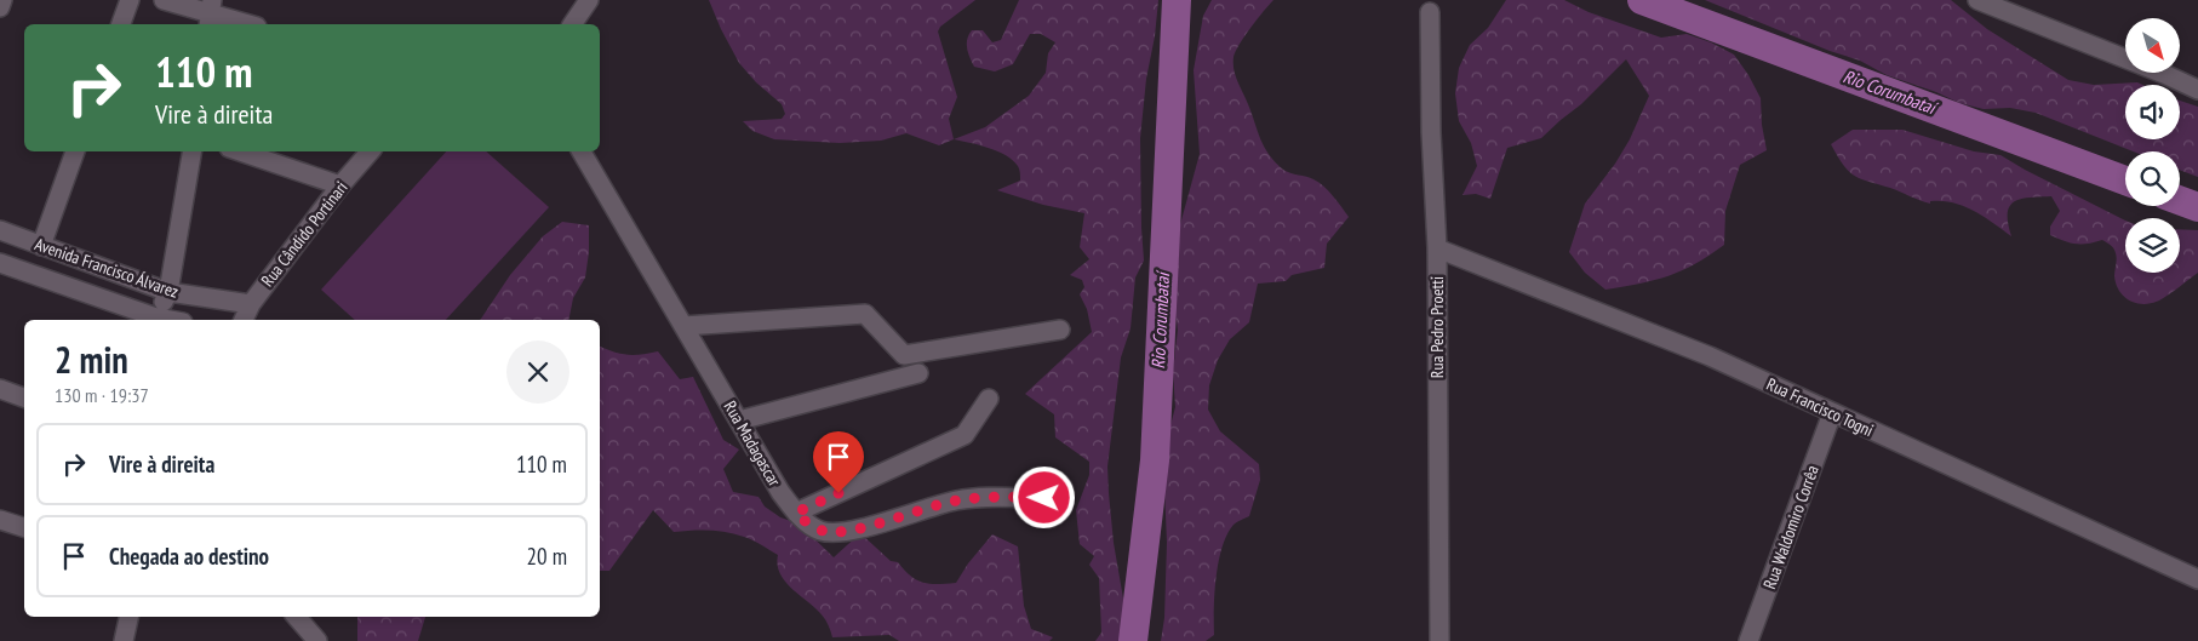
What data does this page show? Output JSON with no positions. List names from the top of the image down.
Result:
{
  "streets": {
    "street": [
      "Rua Cândido Portinari",
      "Avenida Francisco Álvarez",
      "Rua Pedro Proetti",
      "Rua Francisco Togni",
      "Rua Madagascar",
      "Rua Waldomiro Corrêa"
    ]
  },
  "crossings": [
    ["Rua Cândido Portinari", "Avenida Francisco Álvarez"],
    ["Rua Pedro Proetti", "Rua Francisco Togni"],
    ["Rua Francisco Togni", "Rua Waldomiro Corrêa"]
  ],
  "water": ["Rio Corumbataí"],
  "north": "bottom right",
  "page": {
    "turn": ["110 m", "Vire à direita"],
    "heading": ["2 min", "130 m · 19:37"],
    "list": [
      {
        "name": "Vire à direita",
        "value": "110 m"
      },
      {
        "name": "Chegada ao destino",
        "value": "20 m"
      }
    ]
  }
}
